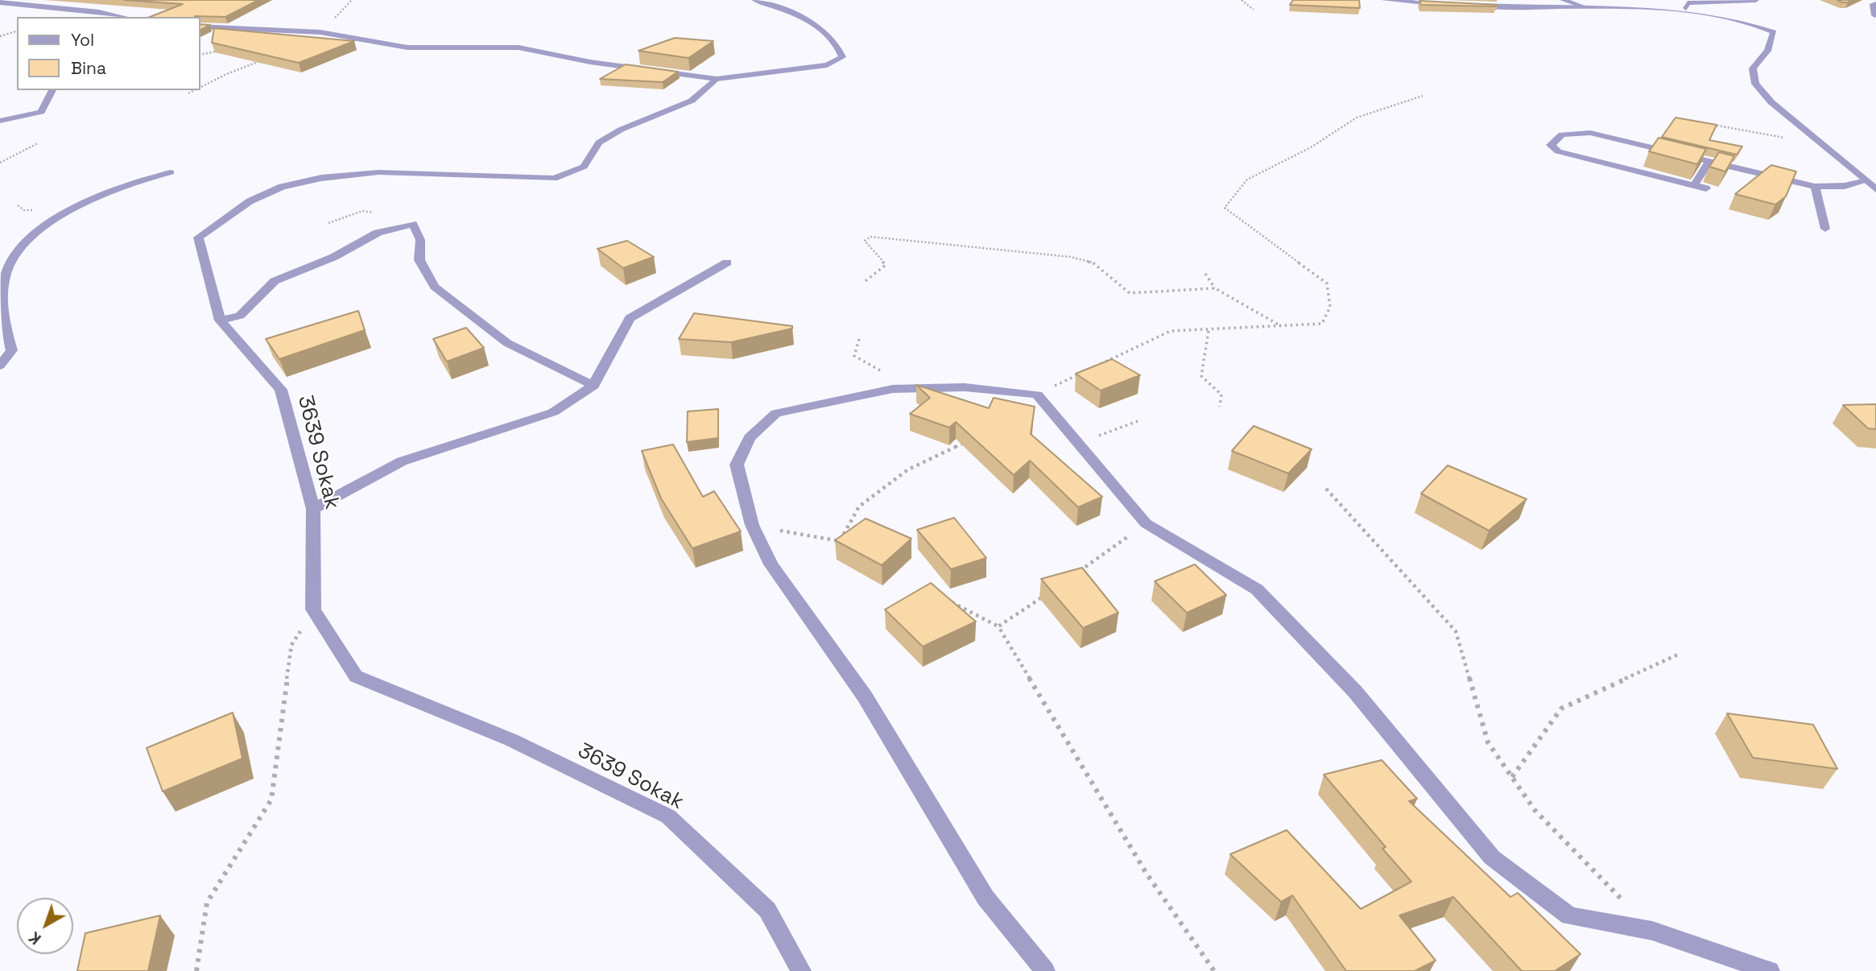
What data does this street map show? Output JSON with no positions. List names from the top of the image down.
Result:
{
  "streets": {
    "street": ["3639 Sokak"]
  },
  "legend": ["Yol", "Bina"],
  "north": "bottom left"
}
